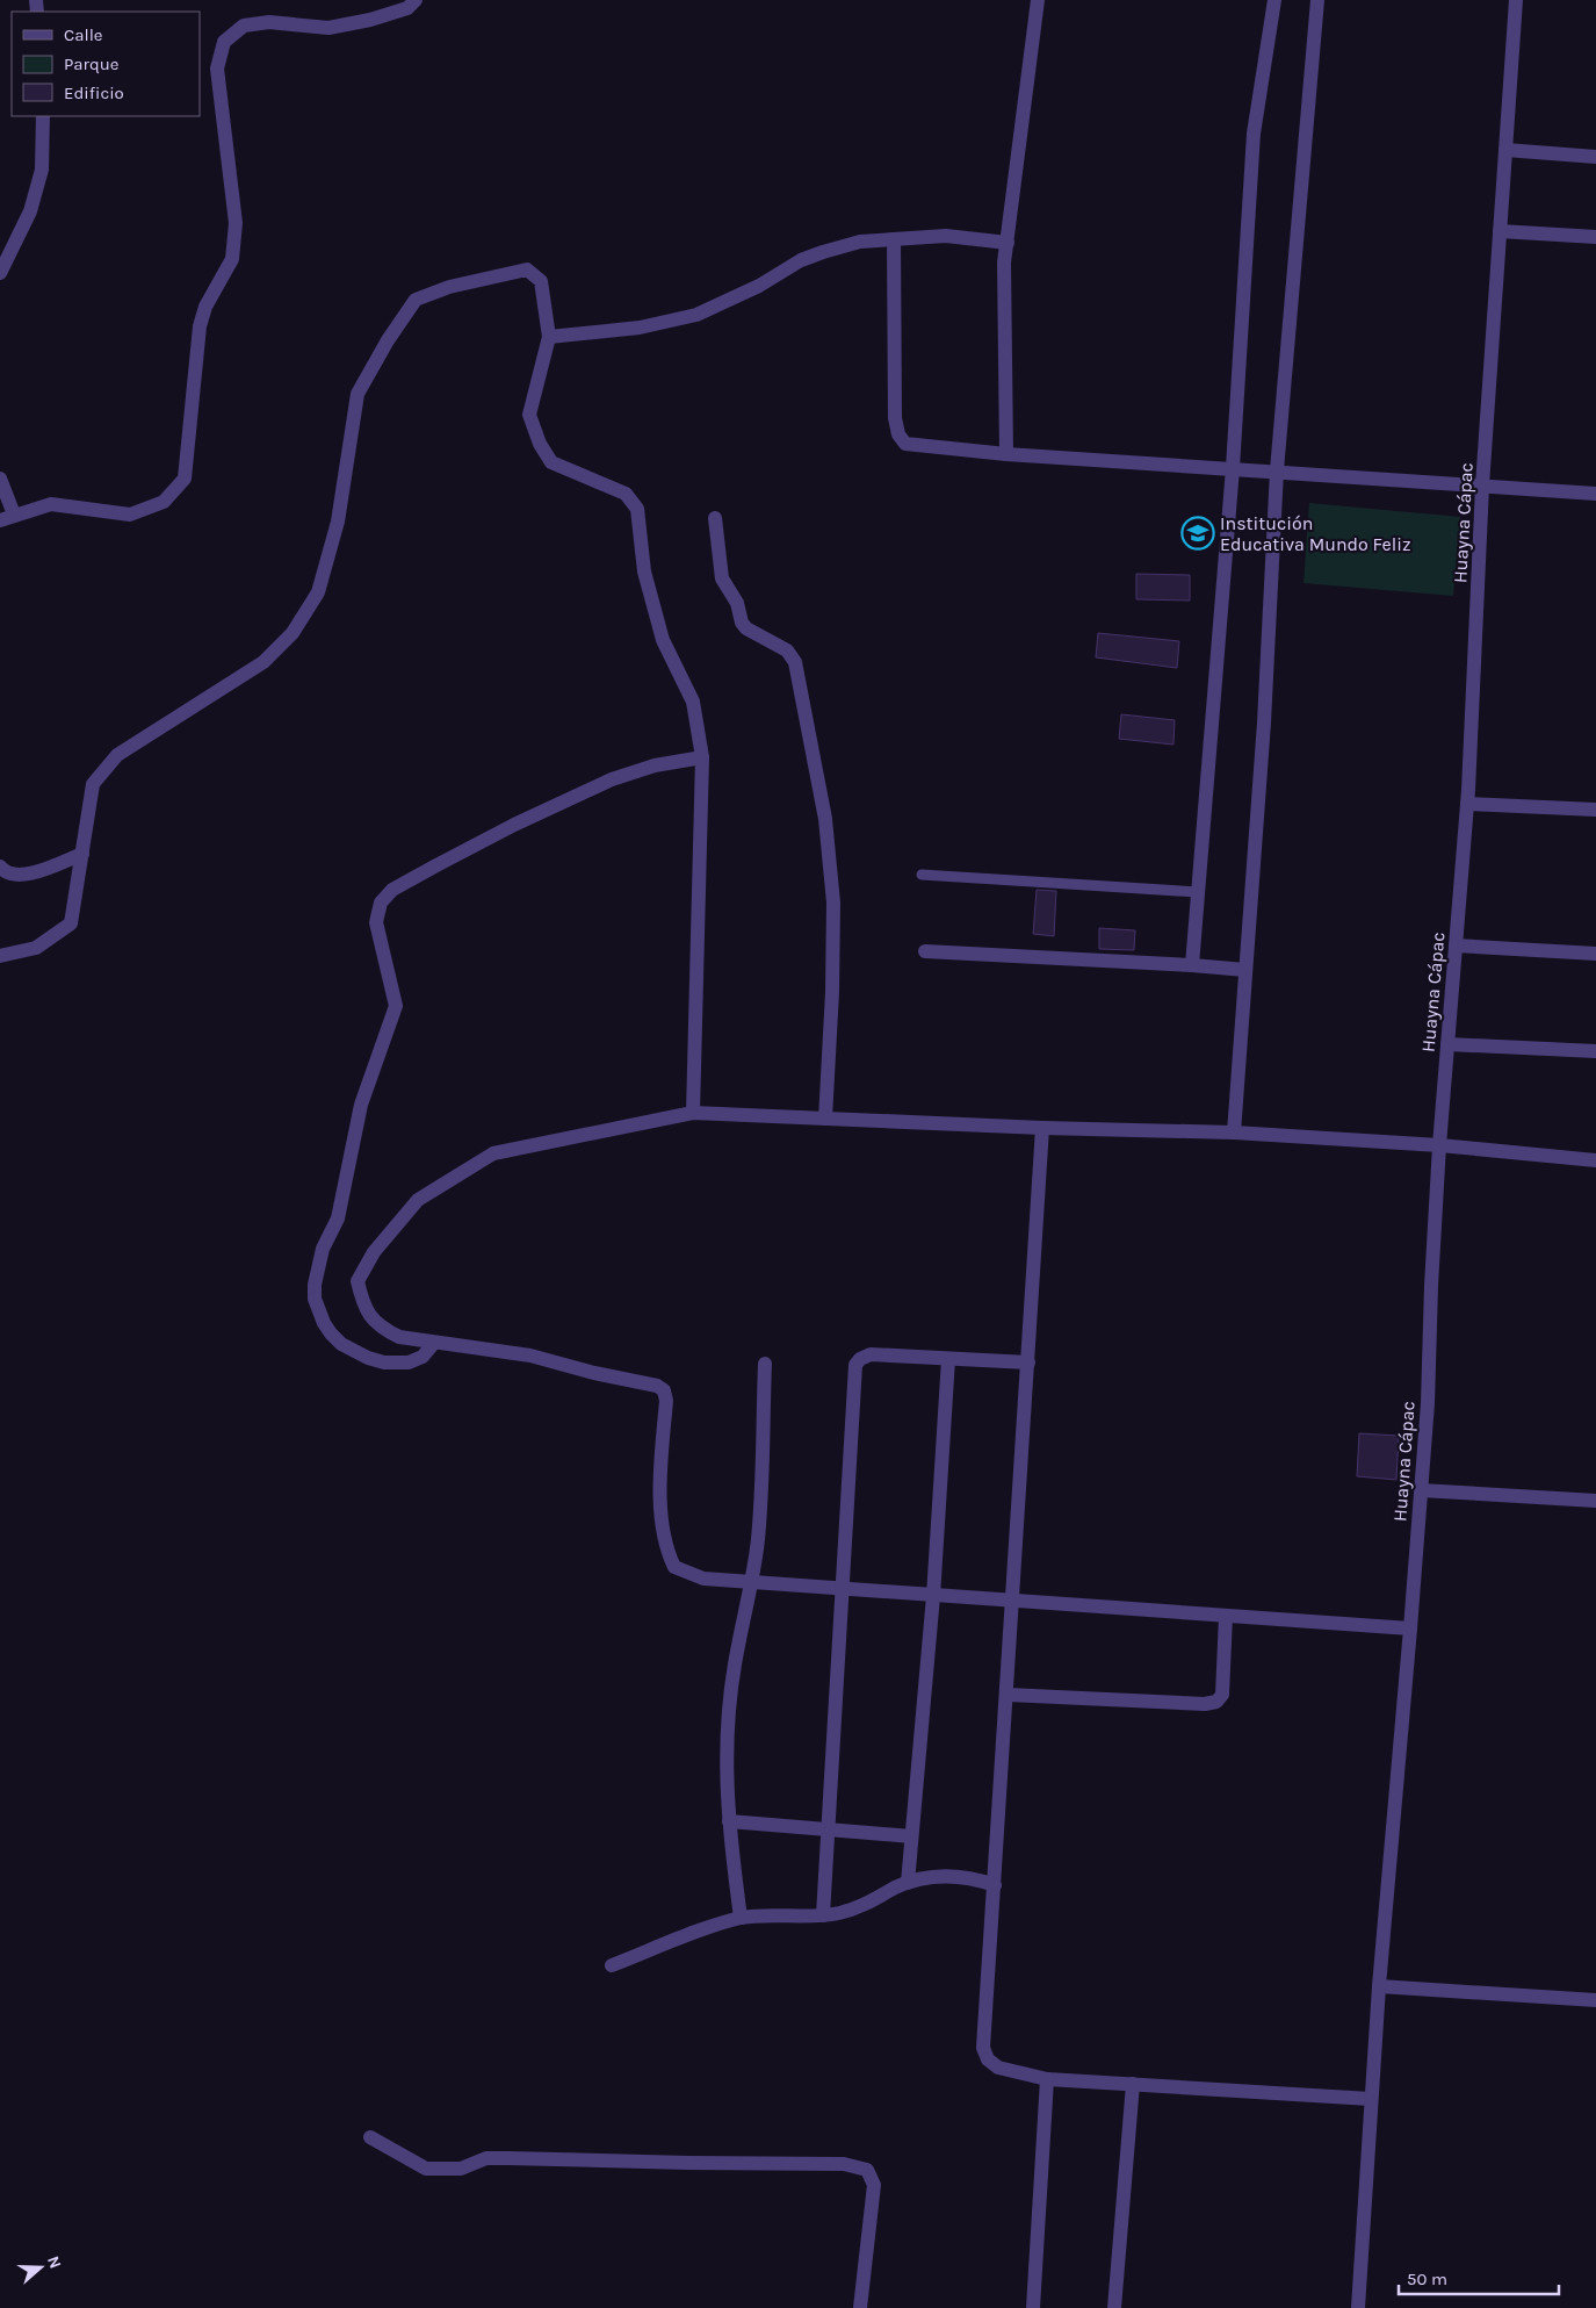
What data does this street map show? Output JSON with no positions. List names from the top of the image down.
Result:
{
  "streets": {
    "street": ["Huayna Cápac"]
  },
  "places": {
    "school or university": ["Institución Educativa Mundo Feliz"]
  },
  "legend": ["Calle", "Parque", "Edificio"],
  "scale_bar": "50 m",
  "north": "right"
}
